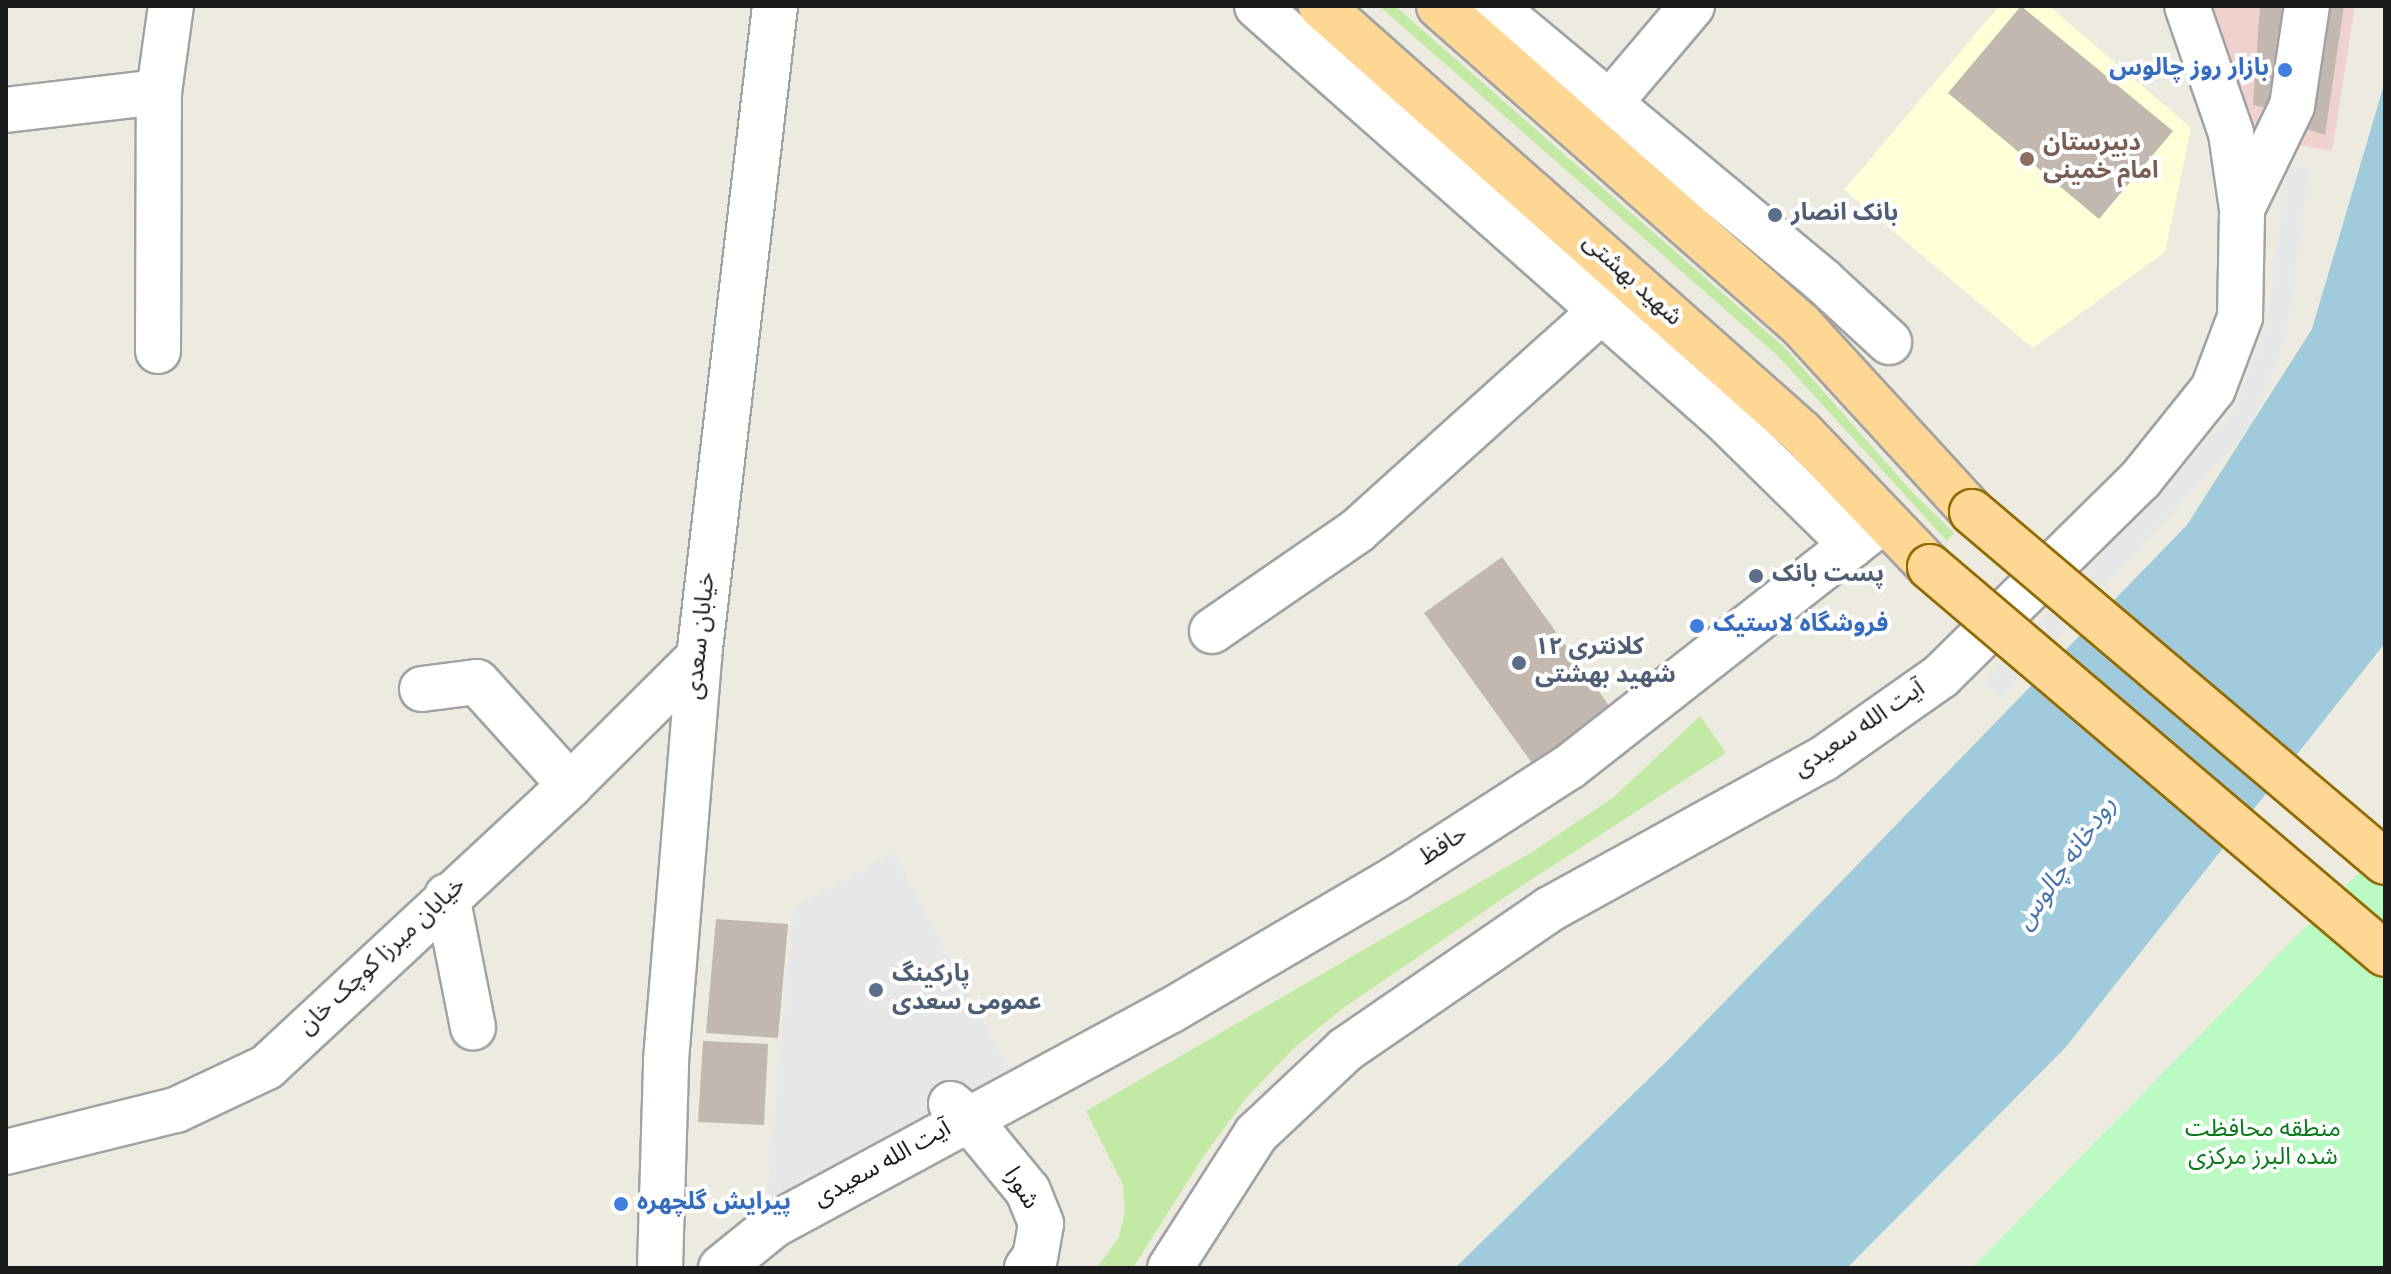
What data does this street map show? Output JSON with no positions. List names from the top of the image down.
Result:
{
  "streets": {
    "main road": ["شهید بهشتی"],
    "street": [
      "خیابان سعدی",
      "آیت الله سعیدی",
      "حافظ",
      "خیابان میرزا کوچک خان",
      "شورا"
    ]
  },
  "crossings": [
    ["شهید بهشتی", "حافظ"],
    ["خیابان سعدی", "خیابان میرزا کوچک خان"],
    ["آیت الله سعیدی", "حافظ"],
    ["آیت الله سعیدی", "شورا"],
    ["حافظ", "شورا"]
  ],
  "water": ["رودخانه چالوس"],
  "parks": ["منطقه محافظت شده البرز مرکزی"],
  "places": [
    "بازار روز چالوس",
    "دبیرستان امام خمینی",
    "بانک انصار",
    "پست بانک",
    "فروشگاه لاستیک",
    "کلانتری ۱۲ شهید بهشتی",
    "پارکینگ عمومی سعدی",
    "پیرایش گلچهره"
  ]
}
